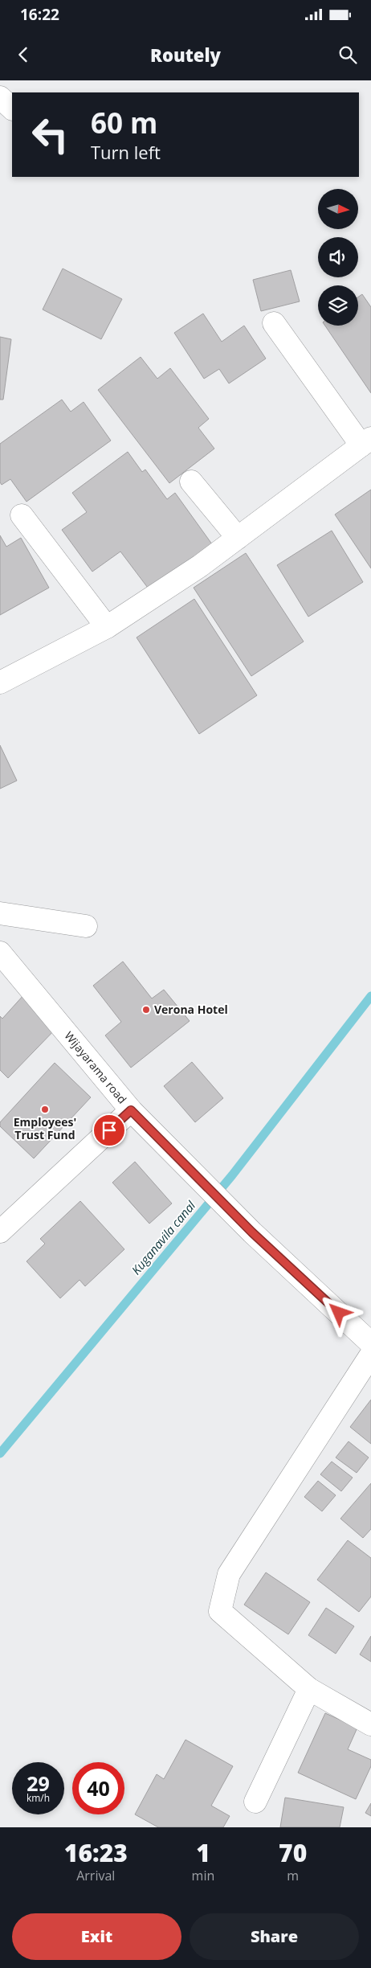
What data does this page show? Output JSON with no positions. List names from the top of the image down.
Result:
{
  "streets": {
    "street": ["Wijayarama road"]
  },
  "water": ["Kuganavila canal"],
  "places": ["Verona Hotel", "Employees' Trust Fund"],
  "north": "right",
  "page": {
    "status": "16:22",
    "header": "Routely",
    "turn": ["60 m", "Turn left"],
    "speed": "29 km/h",
    "limit": "40",
    "eta": [
      "16:23",
      "Arrival",
      "1",
      "min",
      "70",
      "m"
    ],
    "buttons": ["Exit", "Share"]
  }
}
